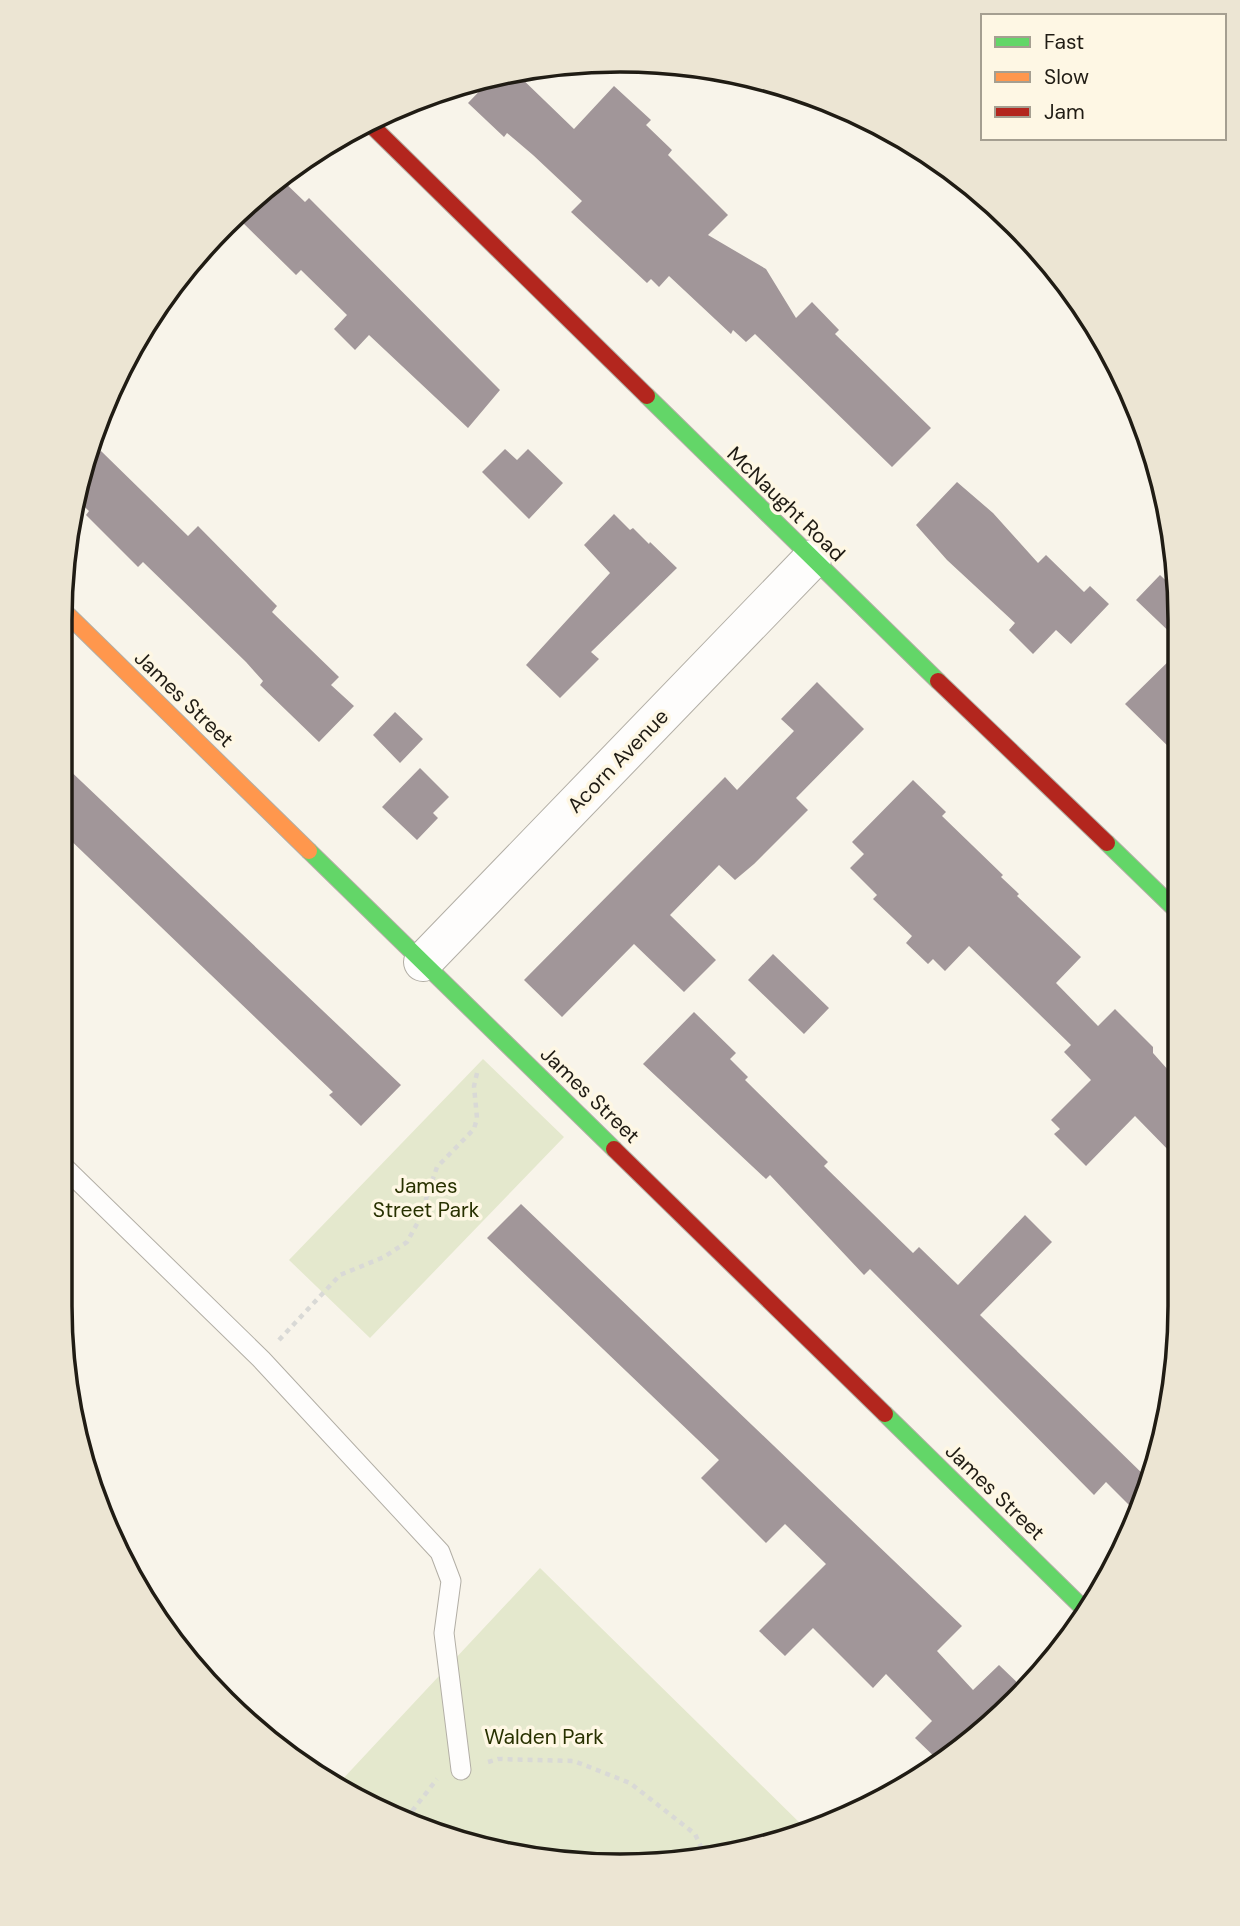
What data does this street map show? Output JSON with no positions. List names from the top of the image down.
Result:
{
  "streets": {
    "street": ["McNaught Road", "James Street", "Acorn Avenue"]
  },
  "crossings": [
    ["McNaught Road", "Acorn Avenue"],
    ["James Street", "Acorn Avenue"]
  ],
  "parks": ["James Street Park", "Walden Park"],
  "legend": ["Fast", "Slow", "Jam"]
}
